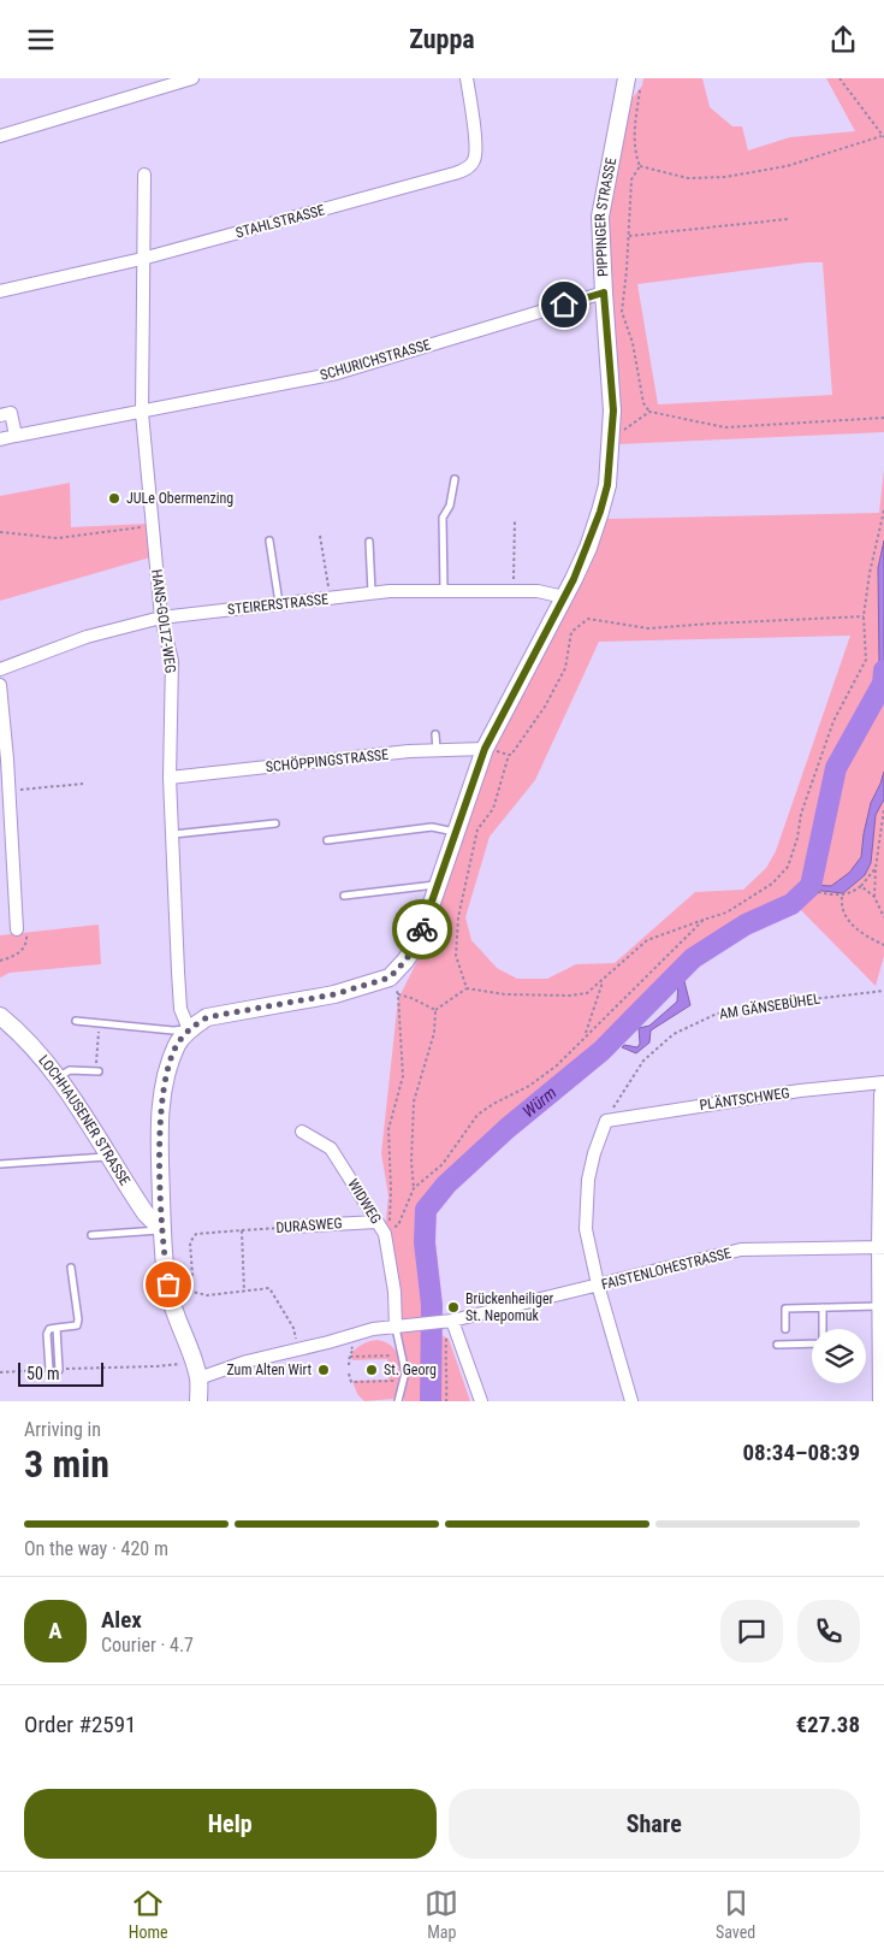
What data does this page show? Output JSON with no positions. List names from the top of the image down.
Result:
{
  "streets": {
    "main road": ["PIPPINGER STRASSE", "LOCHHAUSENER STRASSE"],
    "street": [
      "STAHLSTRASSE",
      "SCHURICHSTRASSE",
      "STEIRERSTRASSE",
      "HANS-GOLTZ-WEG",
      "SCHÖPPINGSTRASSE",
      "PLÄNTSCHWEG",
      "WIDWEG",
      "DURASWEG",
      "FAISTENLOHESTRASSE"
    ],
    "path": ["AM GÄNSEBÜHEL"]
  },
  "crossings": [
    ["PIPPINGER STRASSE", "SCHURICHSTRASSE"],
    ["PIPPINGER STRASSE", "STEIRERSTRASSE"],
    ["PIPPINGER STRASSE", "SCHÖPPINGSTRASSE"],
    ["STAHLSTRASSE", "HANS-GOLTZ-WEG"],
    ["SCHURICHSTRASSE", "HANS-GOLTZ-WEG"],
    ["STEIRERSTRASSE", "HANS-GOLTZ-WEG"],
    ["HANS-GOLTZ-WEG", "SCHÖPPINGSTRASSE"],
    ["PLÄNTSCHWEG", "FAISTENLOHESTRASSE"],
    ["WIDWEG", "DURASWEG"],
    ["WIDWEG", "FAISTENLOHESTRASSE"]
  ],
  "water": ["Würm"],
  "places": [
    "JULe Obermenzing",
    "Brückenheiliger St. Nepomuk",
    "Zum Alten Wirt",
    "St. Georg"
  ],
  "scale_bar": "50 m",
  "page": {
    "header": "Zuppa",
    "scale": "50 m",
    "heading": ["3 min", "Arriving in", "08:34–08:39"],
    "panel": [
      "Alex",
      "Courier · 4.7",
      "Order #2591",
      "€27.38"
    ],
    "bar": "On the way · 420 m",
    "round": "A",
    "buttons": ["Help", "Share"],
    "tabs": ["Home", "Map", "Saved"]
  }
}
